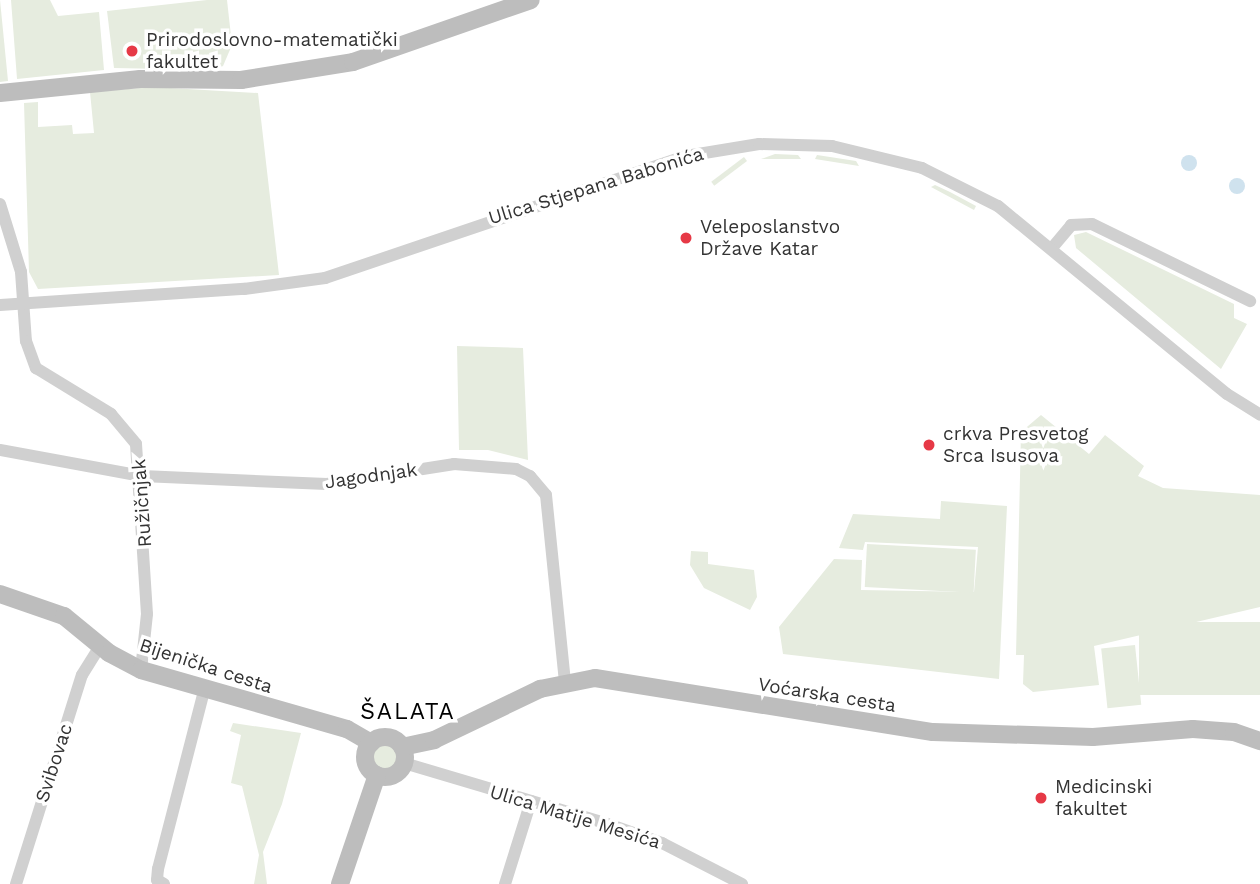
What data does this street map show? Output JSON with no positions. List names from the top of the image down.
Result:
{
  "streets": {
    "main road": ["Bijenička cesta", "Voćarska cesta"],
    "street": [
      "Ulica Stjepana Babonića",
      "Jagodnjak",
      "Ružičnjak",
      "Svibovac",
      "Ulica Matije Mesića"
    ]
  },
  "crossings": [
    ["Ulica Stjepana Babonića", "Ružičnjak"],
    ["Jagodnjak", "Ružičnjak"],
    ["Jagodnjak", "Voćarska cesta"],
    ["Ružičnjak", "Bijenička cesta"],
    ["Bijenička cesta", "Voćarska cesta"],
    ["Bijenička cesta", "Svibovac"],
    ["Bijenička cesta", "Ulica Matije Mesića"],
    ["Voćarska cesta", "Ulica Matije Mesića"]
  ],
  "districts": ["ŠALATA"],
  "places": [
    "Prirodoslovno-matematički fakultet",
    "Veleposlanstvo Države Katar",
    "crkva Presvetog Srca Isusova",
    "Medicinski fakultet"
  ]
}
